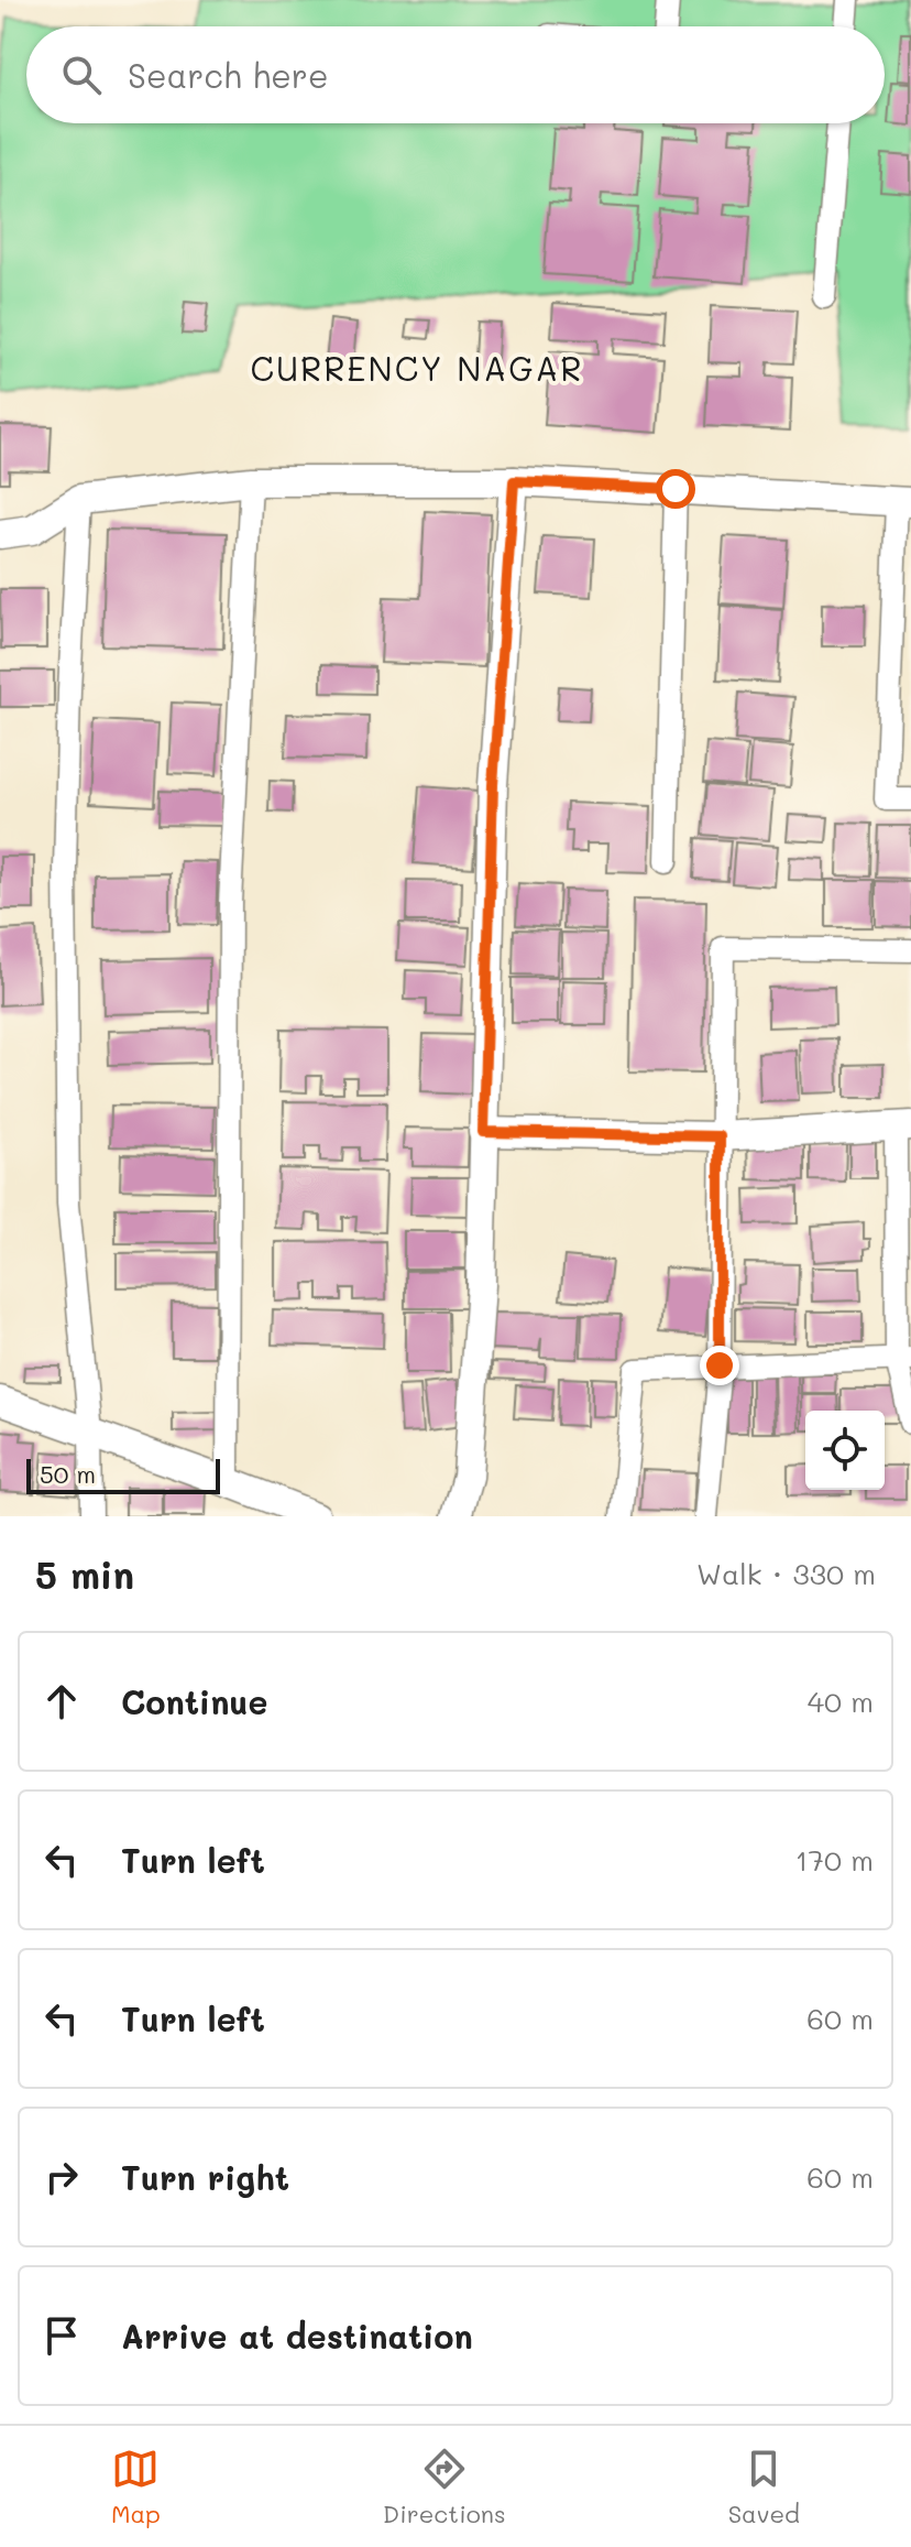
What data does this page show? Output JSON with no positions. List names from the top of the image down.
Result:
{
  "districts": ["CURRENCY NAGAR"],
  "scale_bar": "50 m",
  "page": {
    "search": "Search here",
    "scale": "50 m",
    "heading": ["5 min", "Walk · 330 m"],
    "list": [
      ["Continue", "40 m"],
      ["Turn left", "170 m"],
      ["Turn left", "60 m"],
      ["Turn right", "60 m"],
      "Arrive at destination"
    ],
    "nav": ["Map", "Directions", "Saved"]
  }
}
